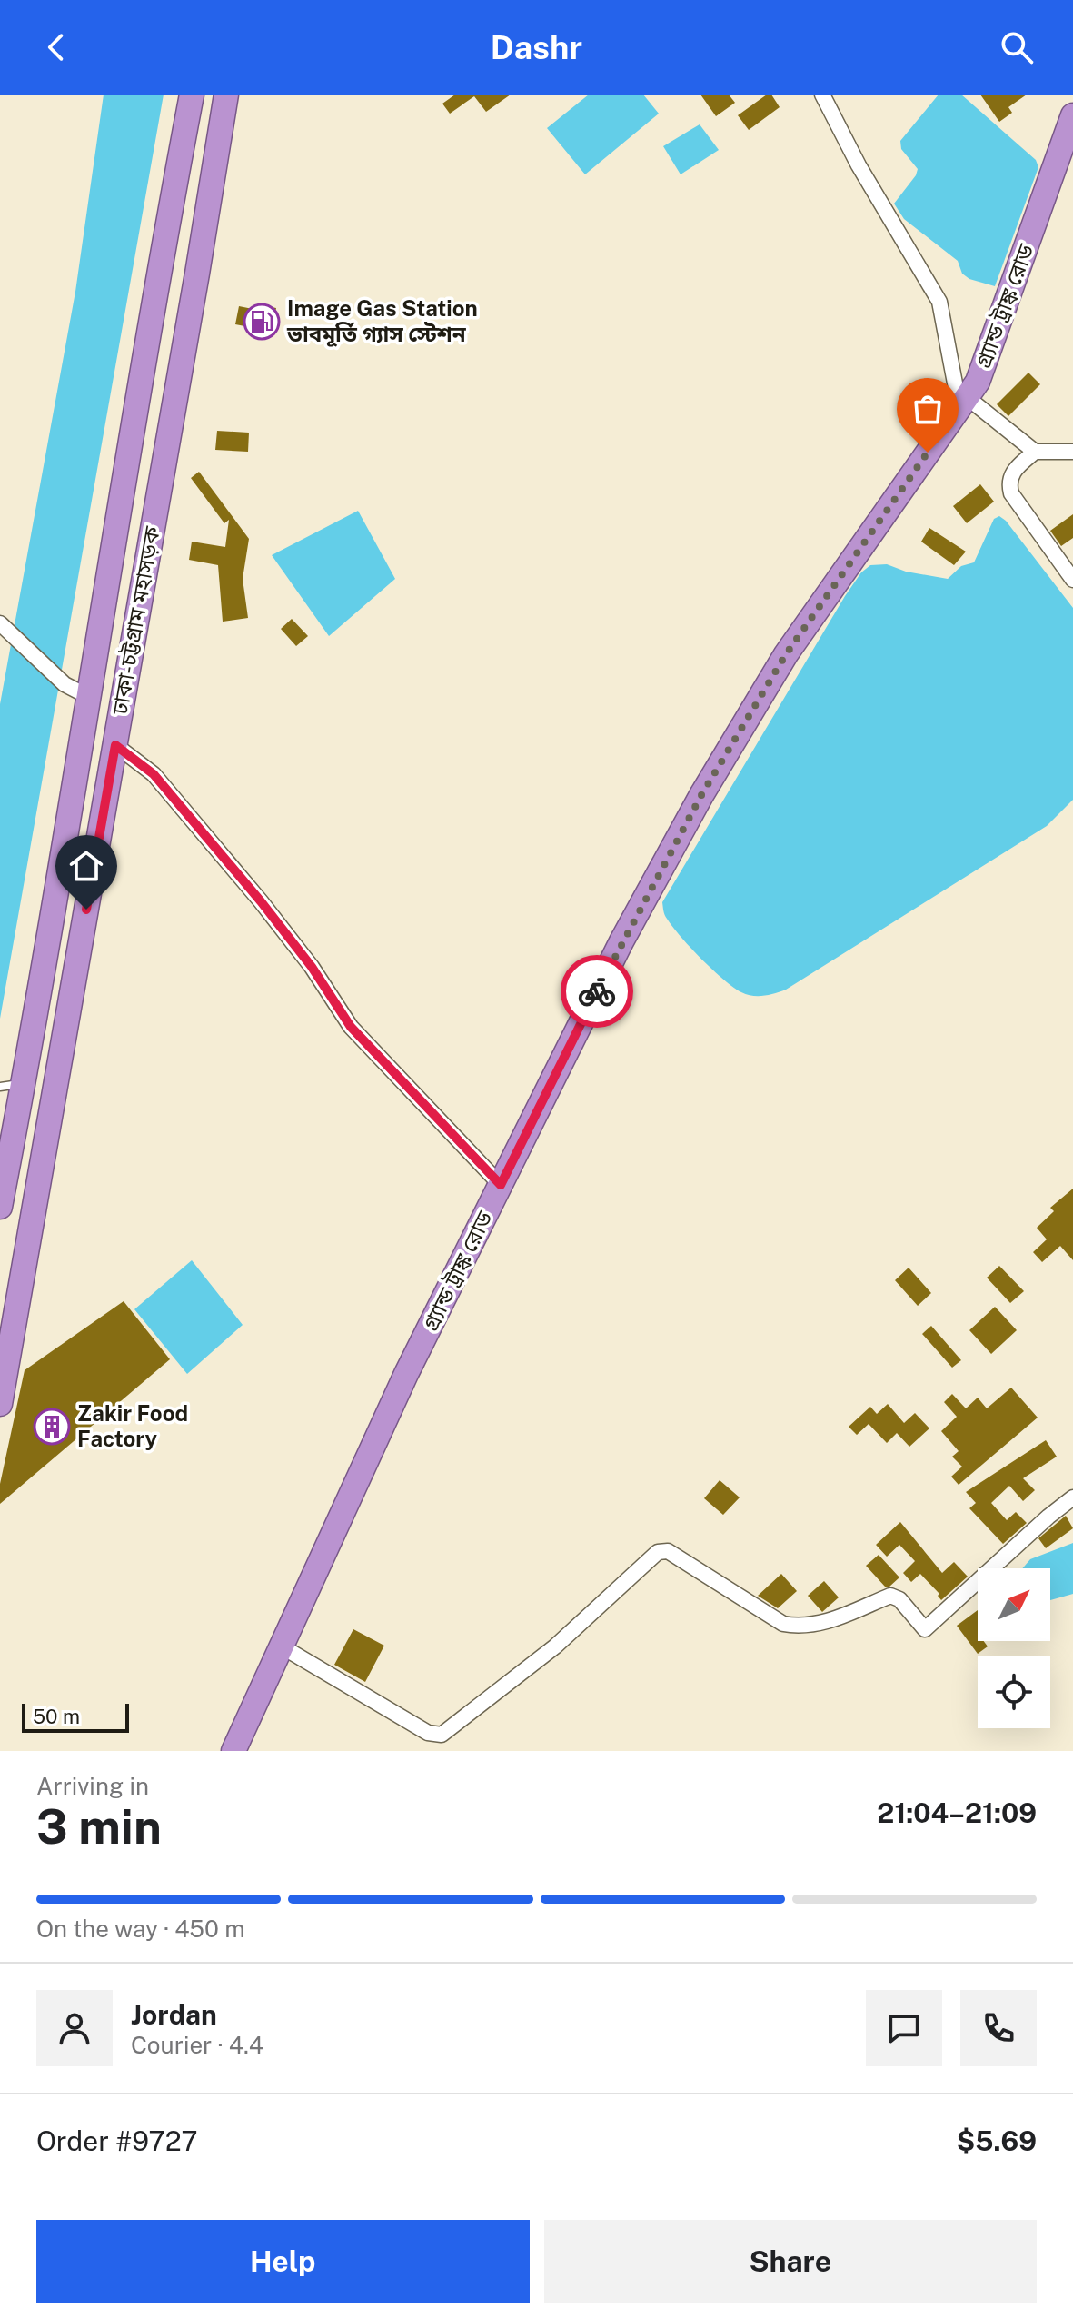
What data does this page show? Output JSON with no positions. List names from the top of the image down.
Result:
{
  "streets": {
    "highway": ["গ্র্যান্ড ট্রাঙ্ক রোড", "ঢাকা-চট্টগ্রাম মহাসড়ক"]
  },
  "places": {
    "fuel station": ["Image Gas Station ভাবমূর্তি গ্যাস স্টেশন"],
    "building": ["Zakir Food Factory"]
  },
  "scale_bar": "50 m",
  "north": "top right",
  "page": {
    "header": "Dashr",
    "scale": "50 m",
    "heading": ["3 min", "Arriving in", "21:04–21:09"],
    "panel": [
      "Jordan",
      "Courier · 4.4",
      "Order #9727",
      "$5.69"
    ],
    "bar": "On the way · 450 m",
    "buttons": ["Help", "Share"]
  }
}
